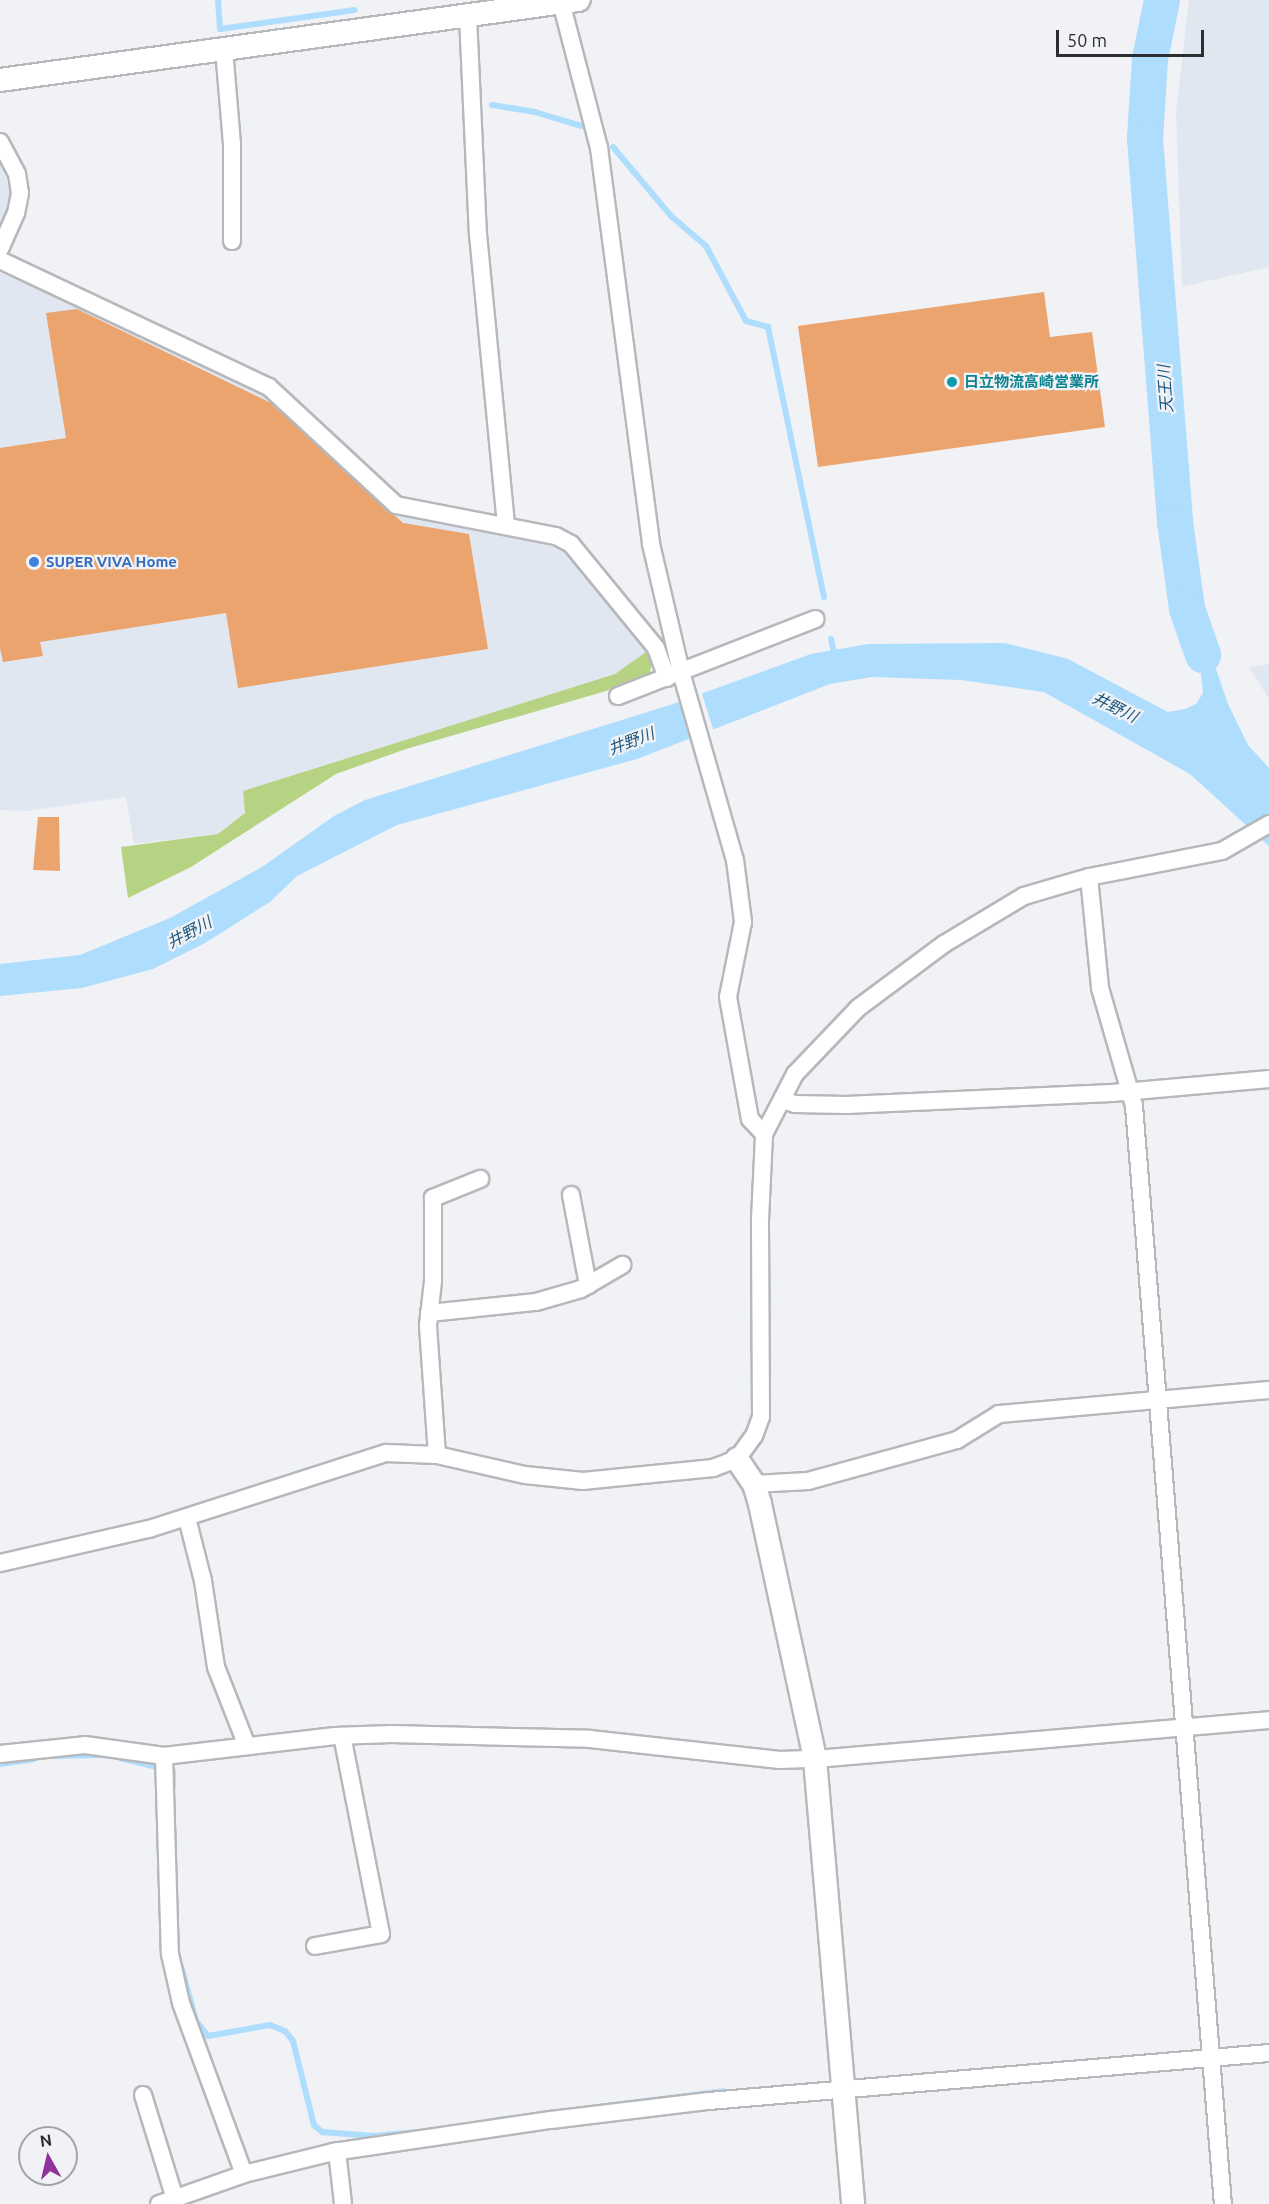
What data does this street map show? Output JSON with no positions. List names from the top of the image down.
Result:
{
  "water": ["天王川", "井野川"],
  "places": ["日立物流高崎営業所", "SUPER VIVA Home"],
  "scale_bar": "50 m",
  "north": "top"
}
